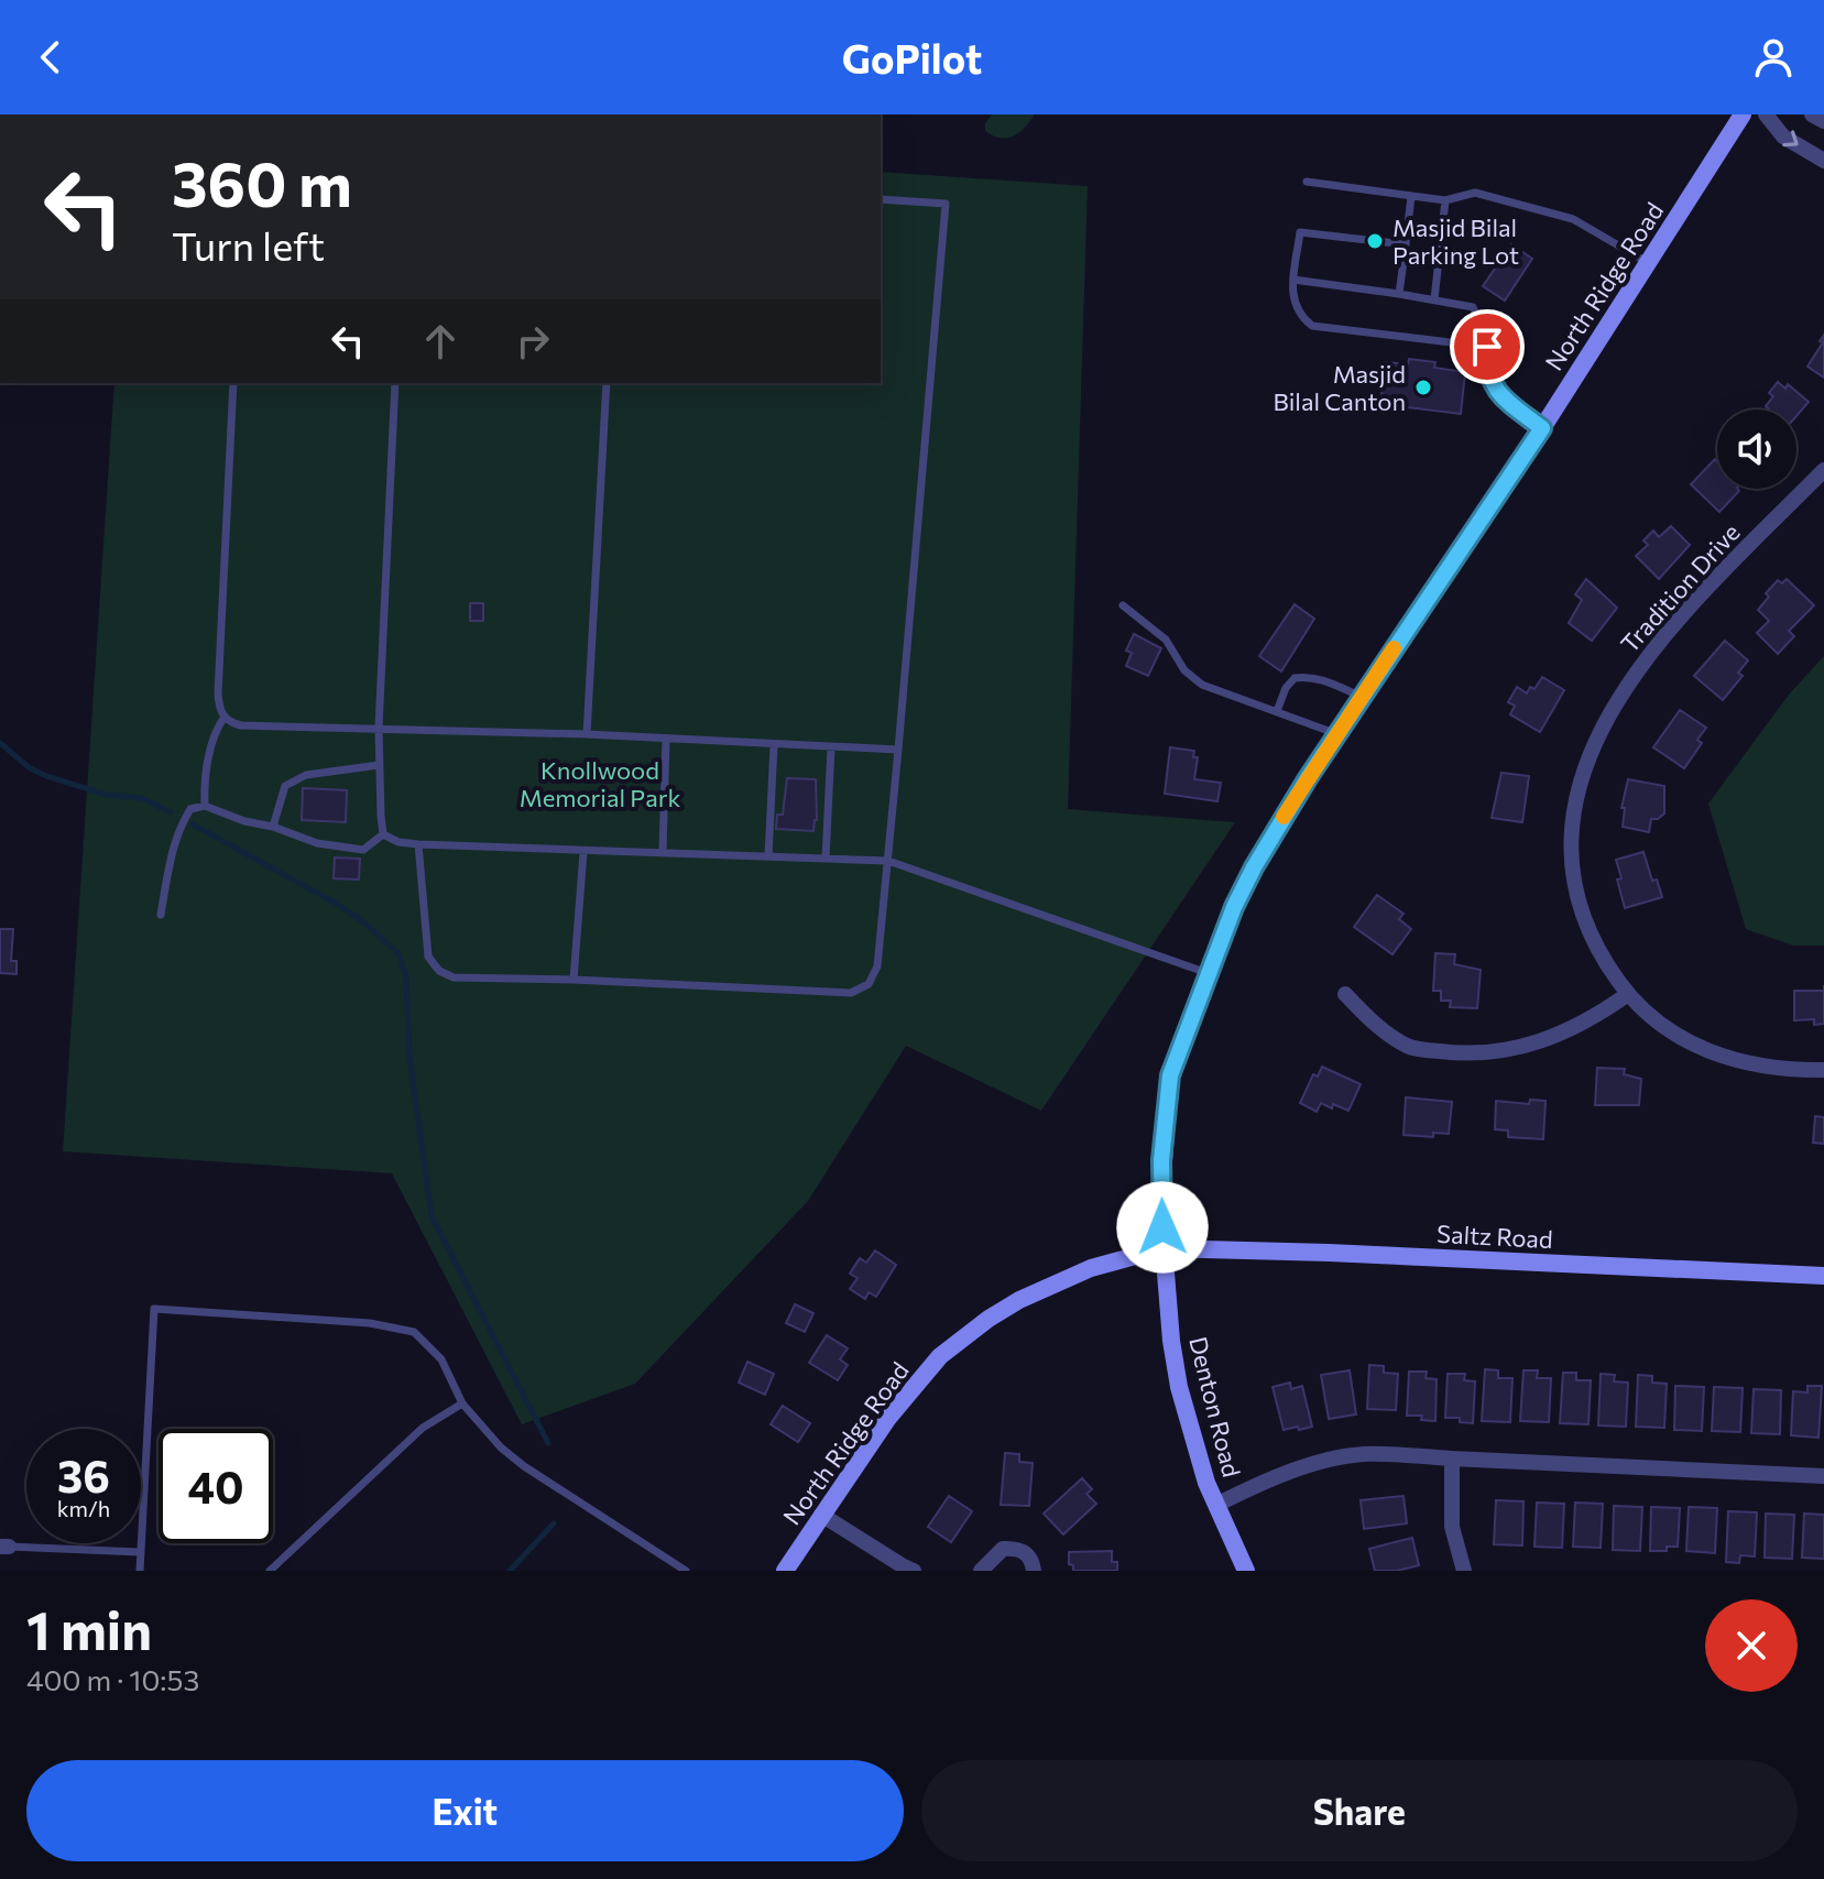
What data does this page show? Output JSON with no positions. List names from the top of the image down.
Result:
{
  "streets": {
    "street": [
      "North Ridge Road",
      "Tradition Drive",
      "Saltz Road",
      "Denton Road"
    ]
  },
  "crossings": [
    ["North Ridge Road", "Saltz Road"],
    ["North Ridge Road", "Denton Road"],
    ["Saltz Road", "Denton Road"]
  ],
  "parks": ["Knollwood Memorial Park"],
  "places": ["Masjid Bilal Parking Lot", "Masjid Bilal Canton"],
  "page": {
    "header": "GoPilot",
    "turn": ["360 m", "Turn left"],
    "speed": "36 km/h",
    "limit": "40",
    "heading": ["1 min", "400 m · 10:53"],
    "buttons": ["Exit", "Share"]
  }
}
